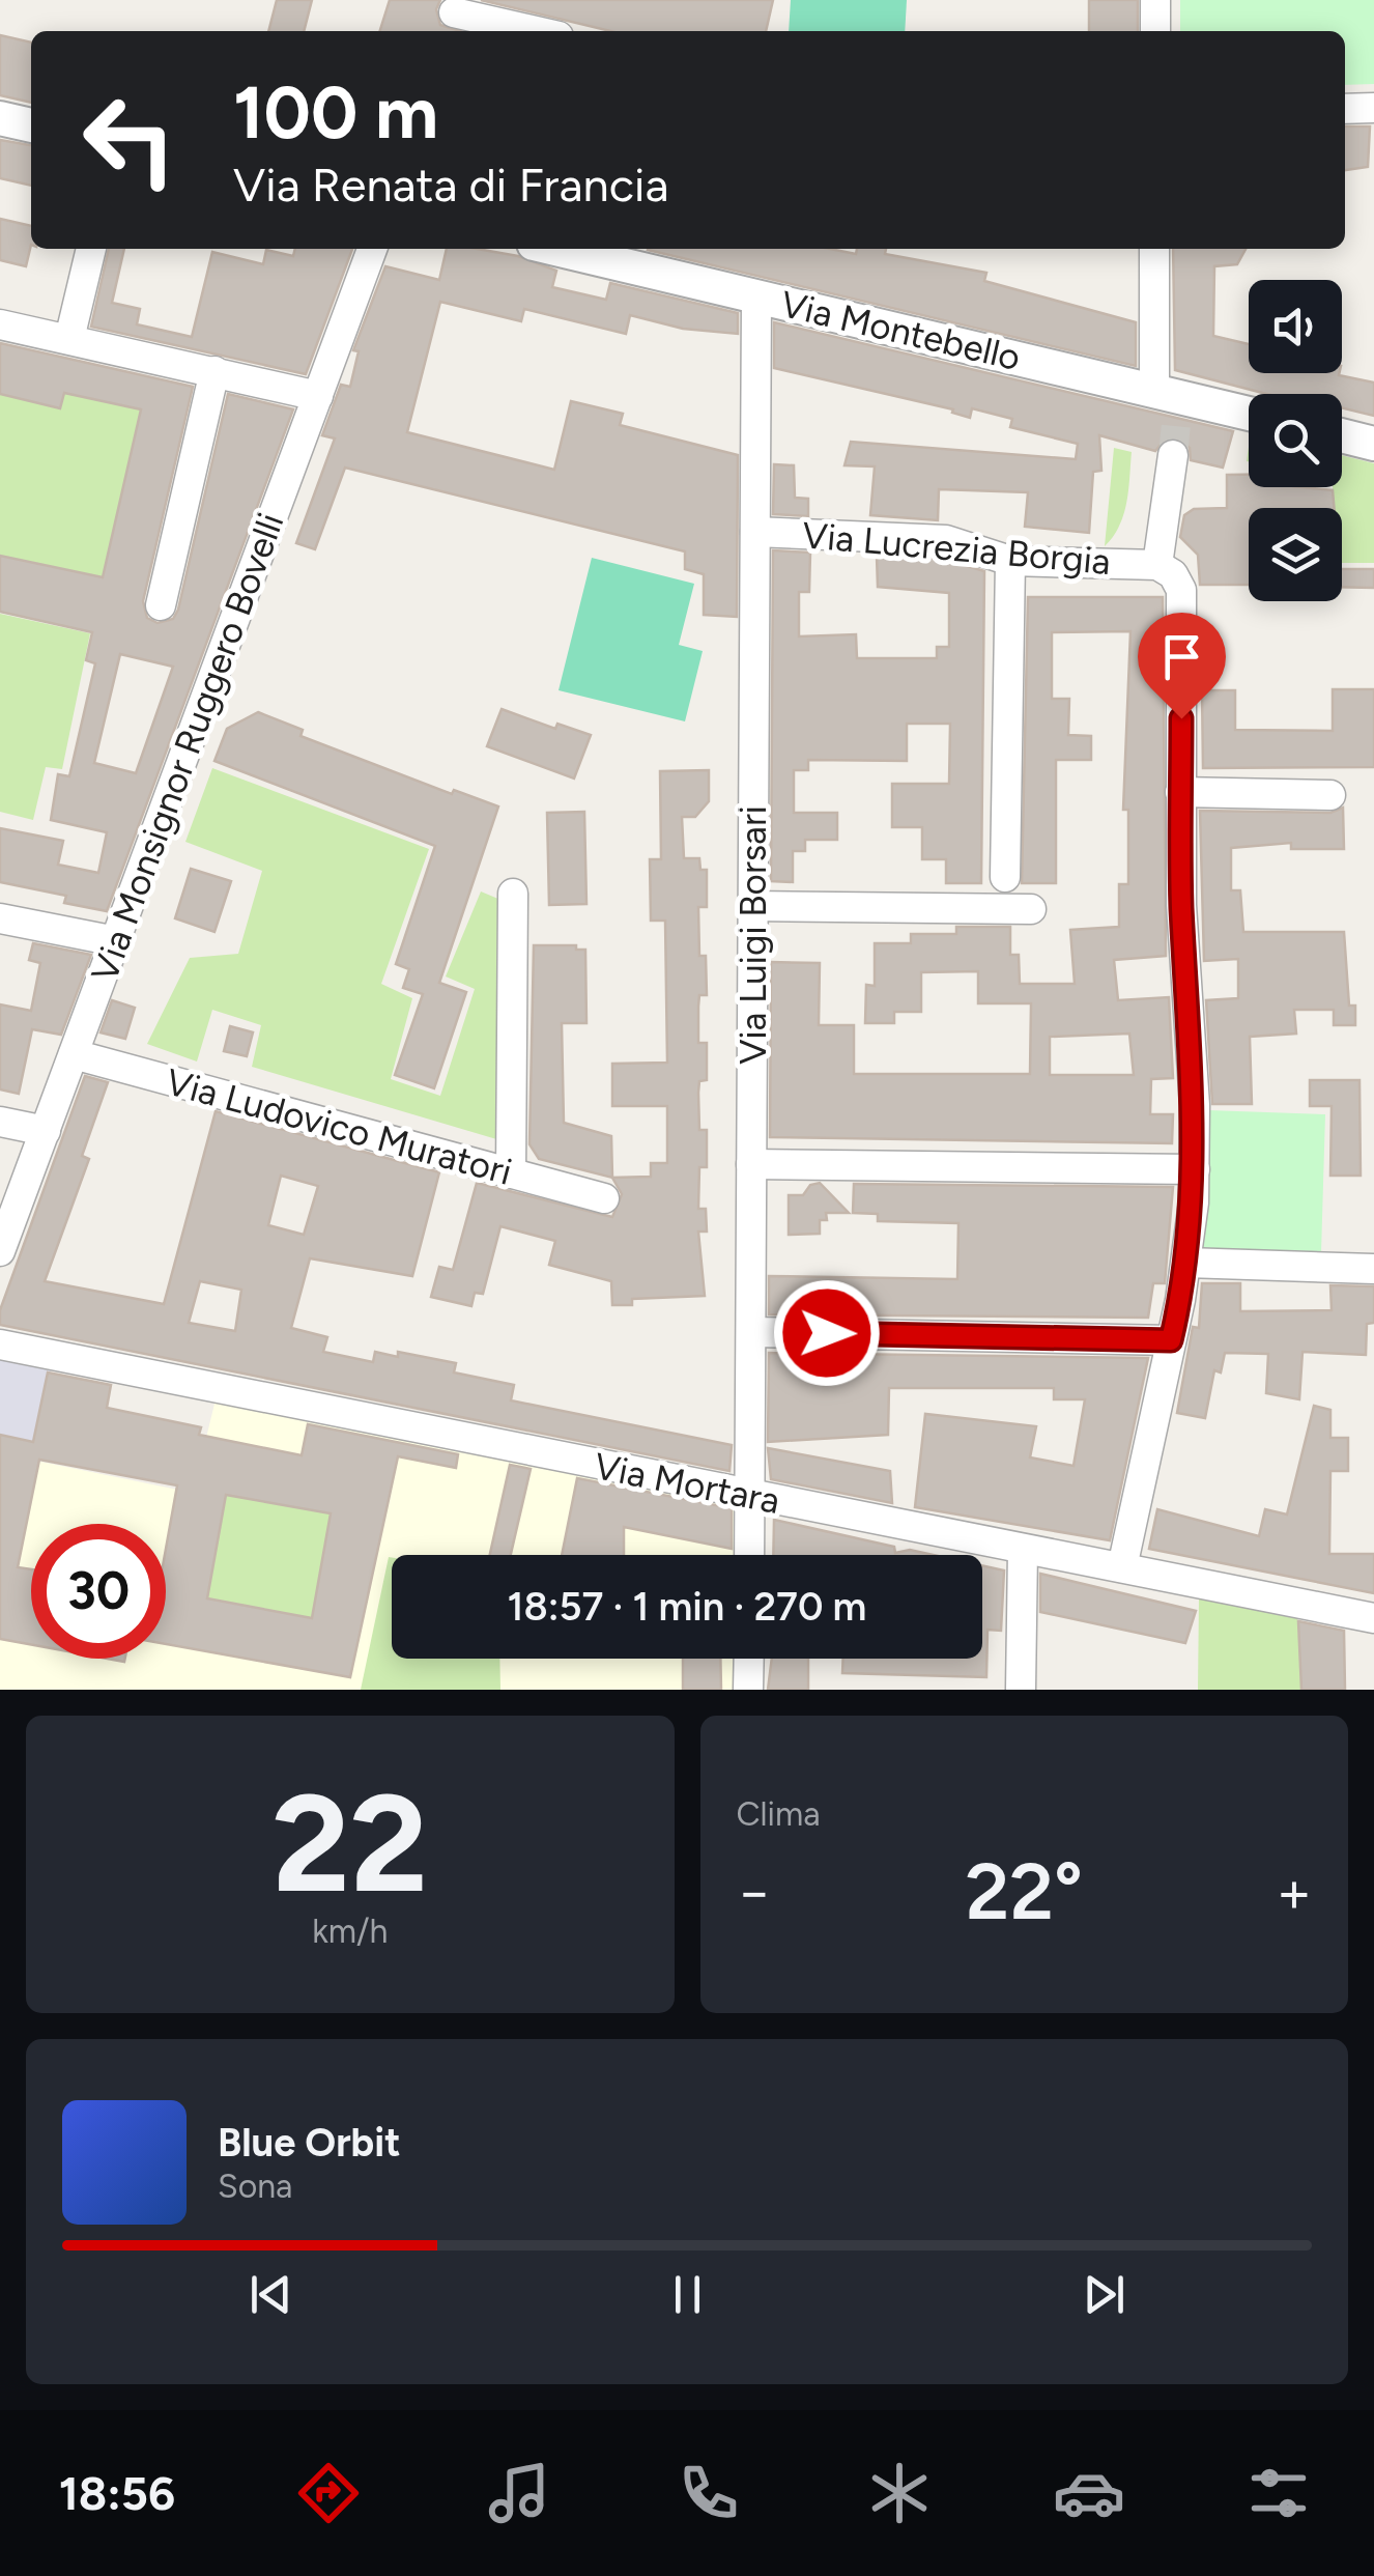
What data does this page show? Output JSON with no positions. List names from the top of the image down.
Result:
{
  "streets": {
    "street": [
      "Via Montebello",
      "Via Lucrezia Borgia",
      "Via Monsignor Ruggero Bovelli",
      "Via Luigi Borsari",
      "Via Ludovico Muratori",
      "Via Mortara"
    ]
  },
  "crossings": [
    ["Via Montebello", "Via Luigi Borsari"],
    ["Via Lucrezia Borgia", "Via Luigi Borsari"],
    ["Via Monsignor Ruggero Bovelli", "Via Ludovico Muratori"],
    ["Via Luigi Borsari", "Via Mortara"]
  ],
  "page": {
    "turn": ["100 m", "Via Renata di Francia"],
    "limit": "30",
    "trip": "18:57 · 1 min · 270 m",
    "tile": [
      ["22", "km/h"],
      "Clima"
    ],
    "heat": ["−", "22°", "+"],
    "song": ["Blue Orbit", "Sona"],
    "tabs": "18:56"
  }
}
